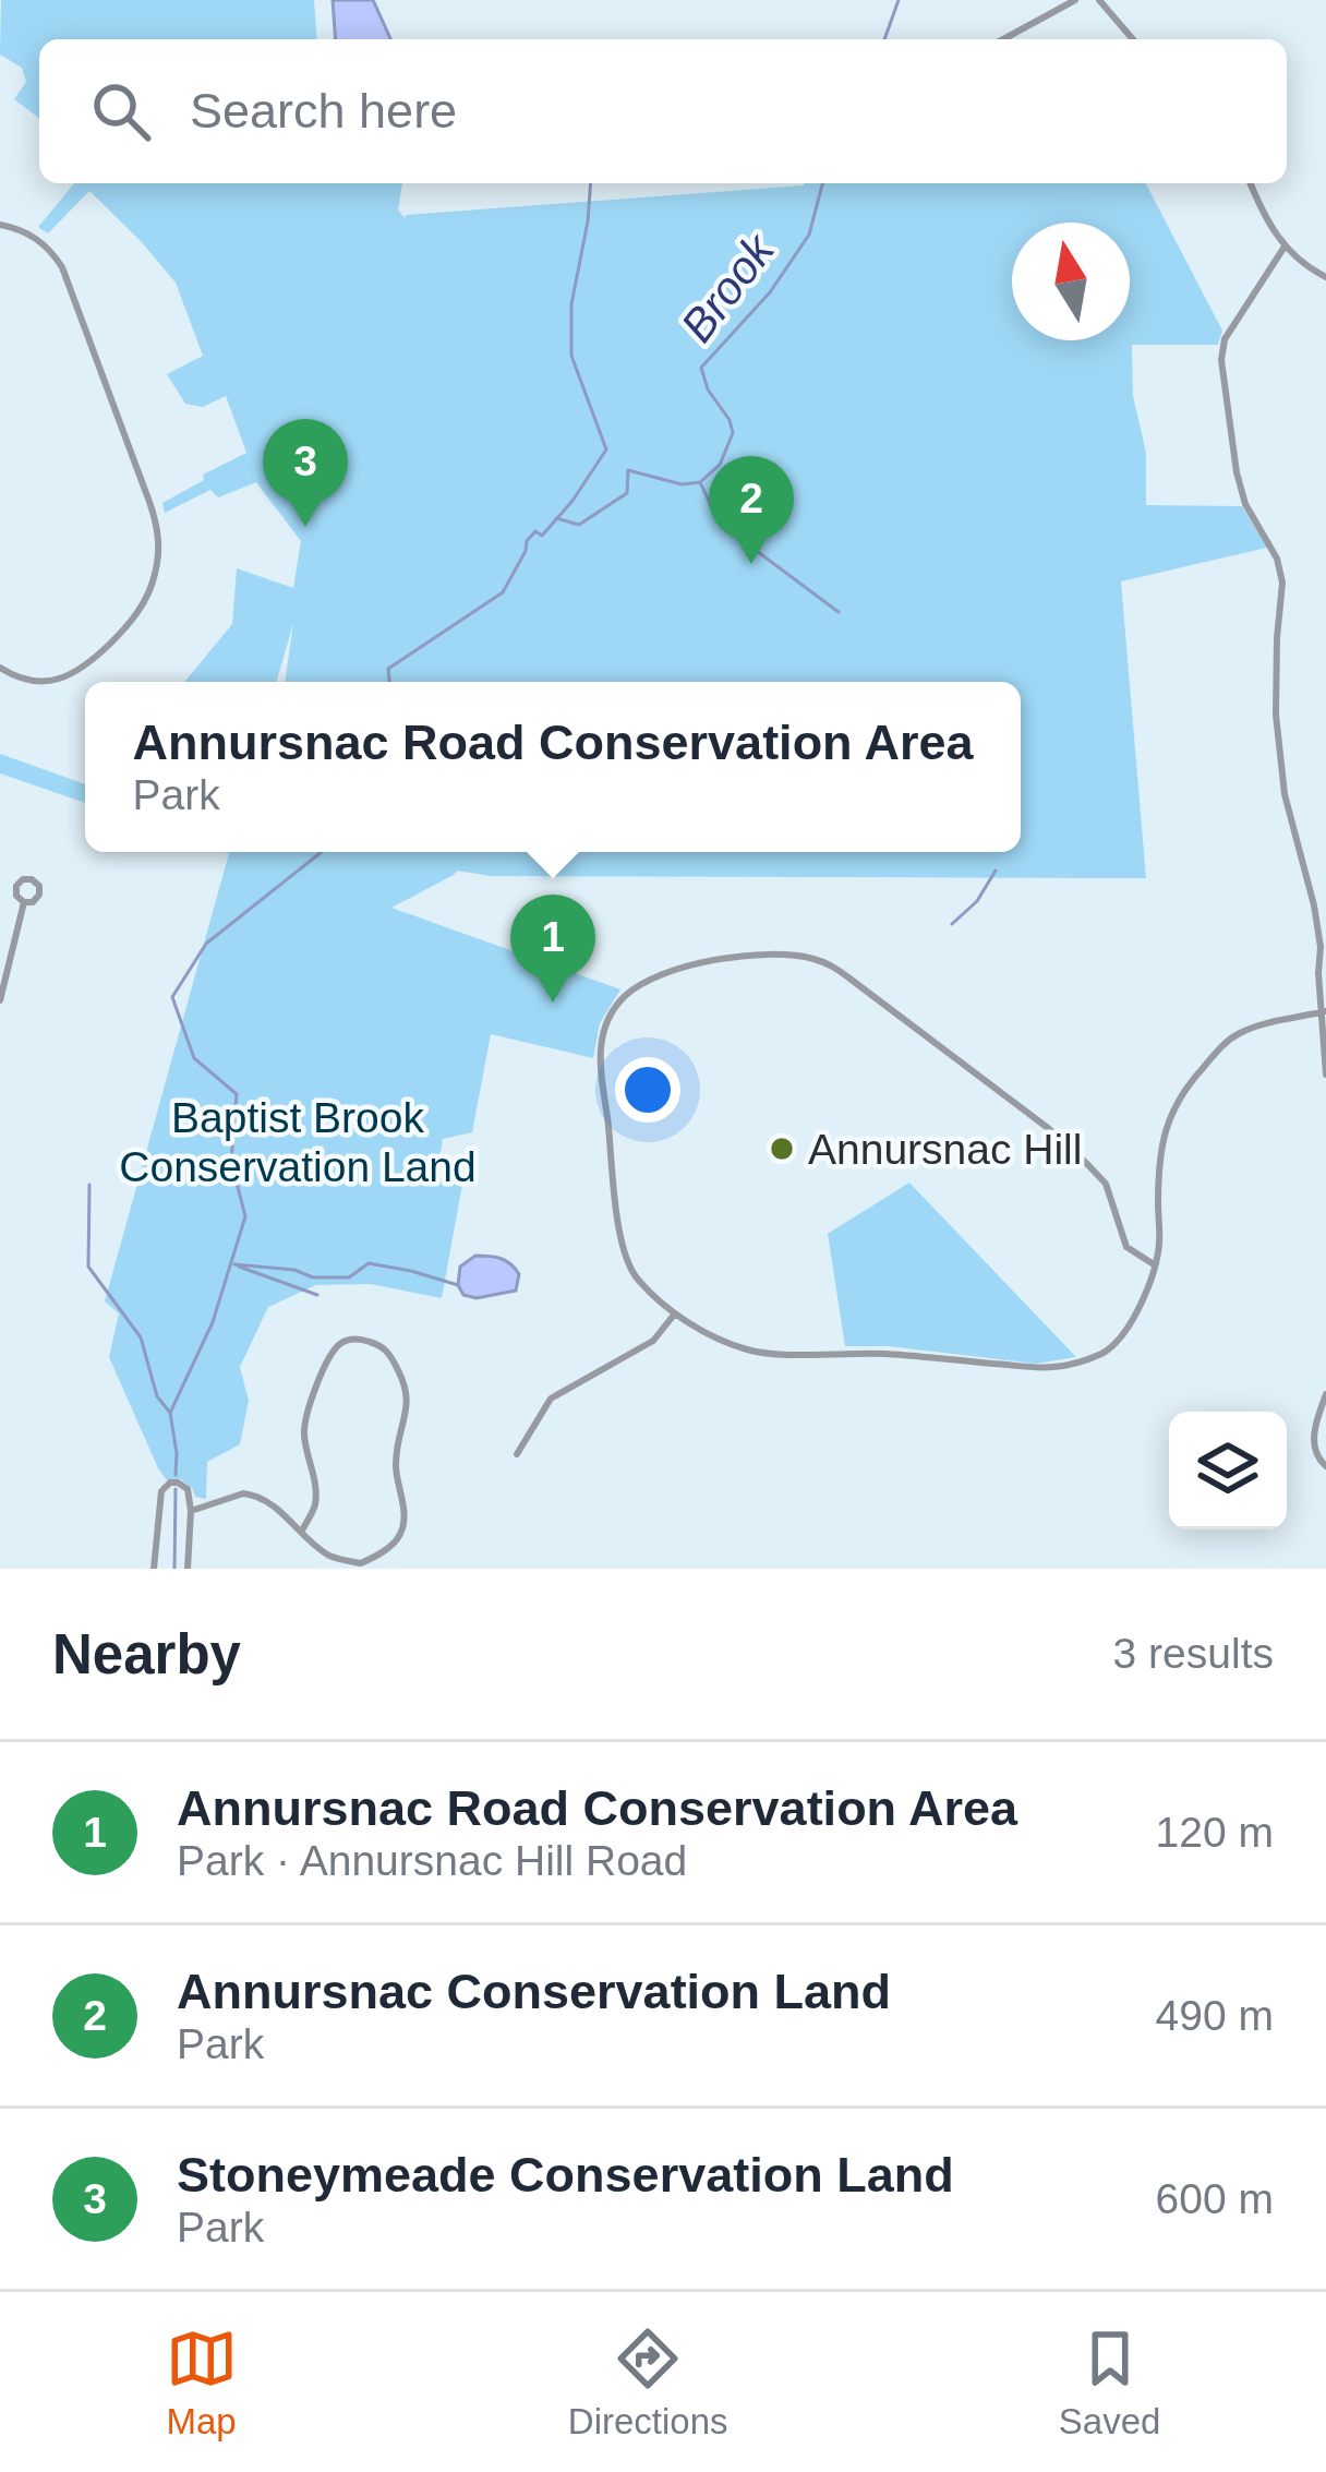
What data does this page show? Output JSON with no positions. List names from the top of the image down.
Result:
{
  "water": ["Brook"],
  "parks": ["Baptist Brook Conservation Land"],
  "places": ["Annursnac Hill"],
  "north": "top",
  "page": {
    "search": "Search here",
    "pins": ["3", "2", "1"],
    "popup": ["Annursnac Road Conservation Area", "Park"],
    "heading": ["Nearby", "3 results"],
    "list": [
      {
        "mark": "1",
        "name": "Annursnac Road Conservation Area",
        "note": "Park · Annursnac Hill Road",
        "value": "120 m"
      },
      {
        "mark": "2",
        "name": "Annursnac Conservation Land",
        "note": "Park",
        "value": "490 m"
      },
      {
        "mark": "3",
        "name": "Stoneymeade Conservation Land",
        "note": "Park",
        "value": "600 m"
      }
    ],
    "nav": ["Map", "Directions", "Saved"]
  }
}
